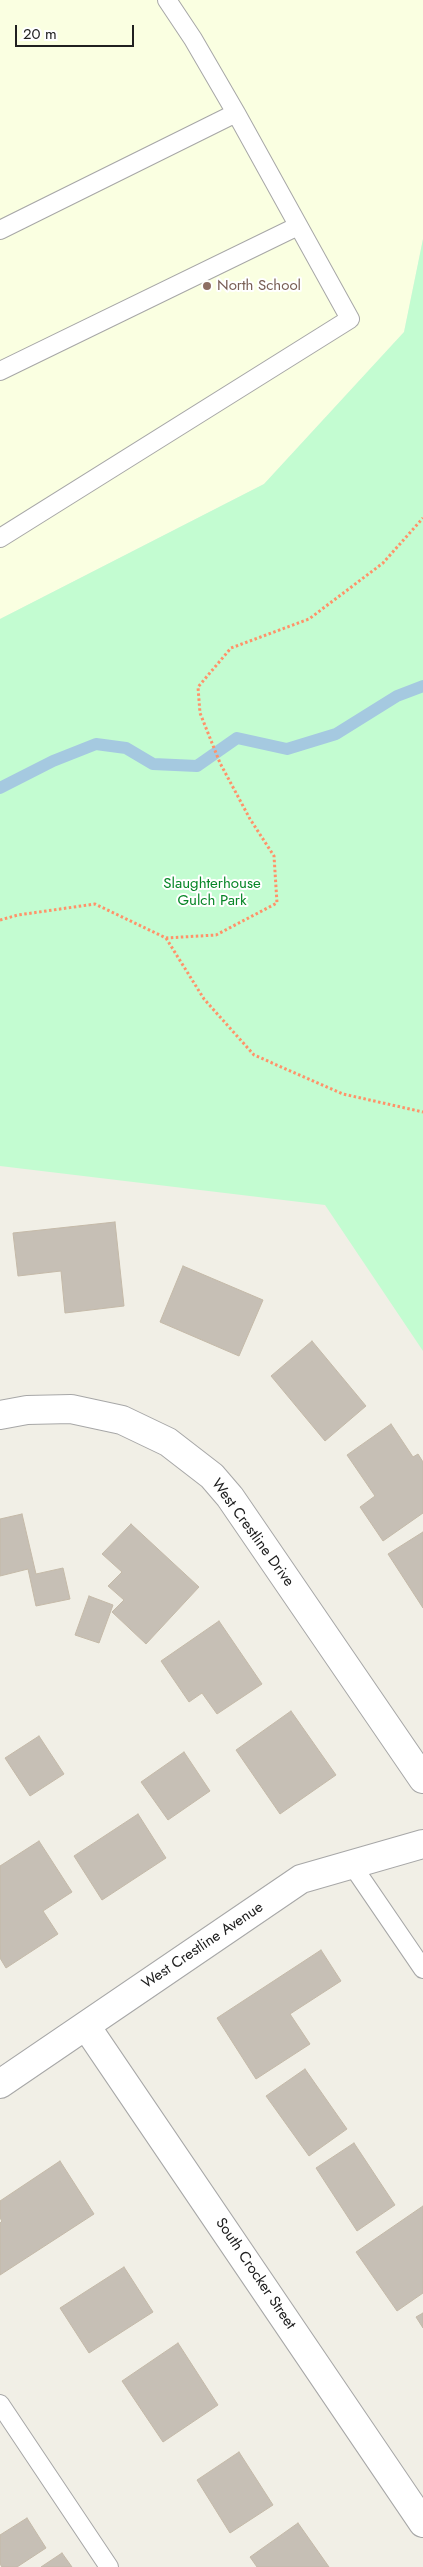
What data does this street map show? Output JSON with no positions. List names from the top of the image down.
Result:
{
  "streets": {
    "street": ["West Crestline Drive", "West Crestline Avenue", "South Crocker Street"]
  },
  "crossings": [
    ["West Crestline Avenue", "South Crocker Street"]
  ],
  "parks": ["Slaughterhouse Gulch Park"],
  "places": ["North School"],
  "scale_bar": "20 m"
}
